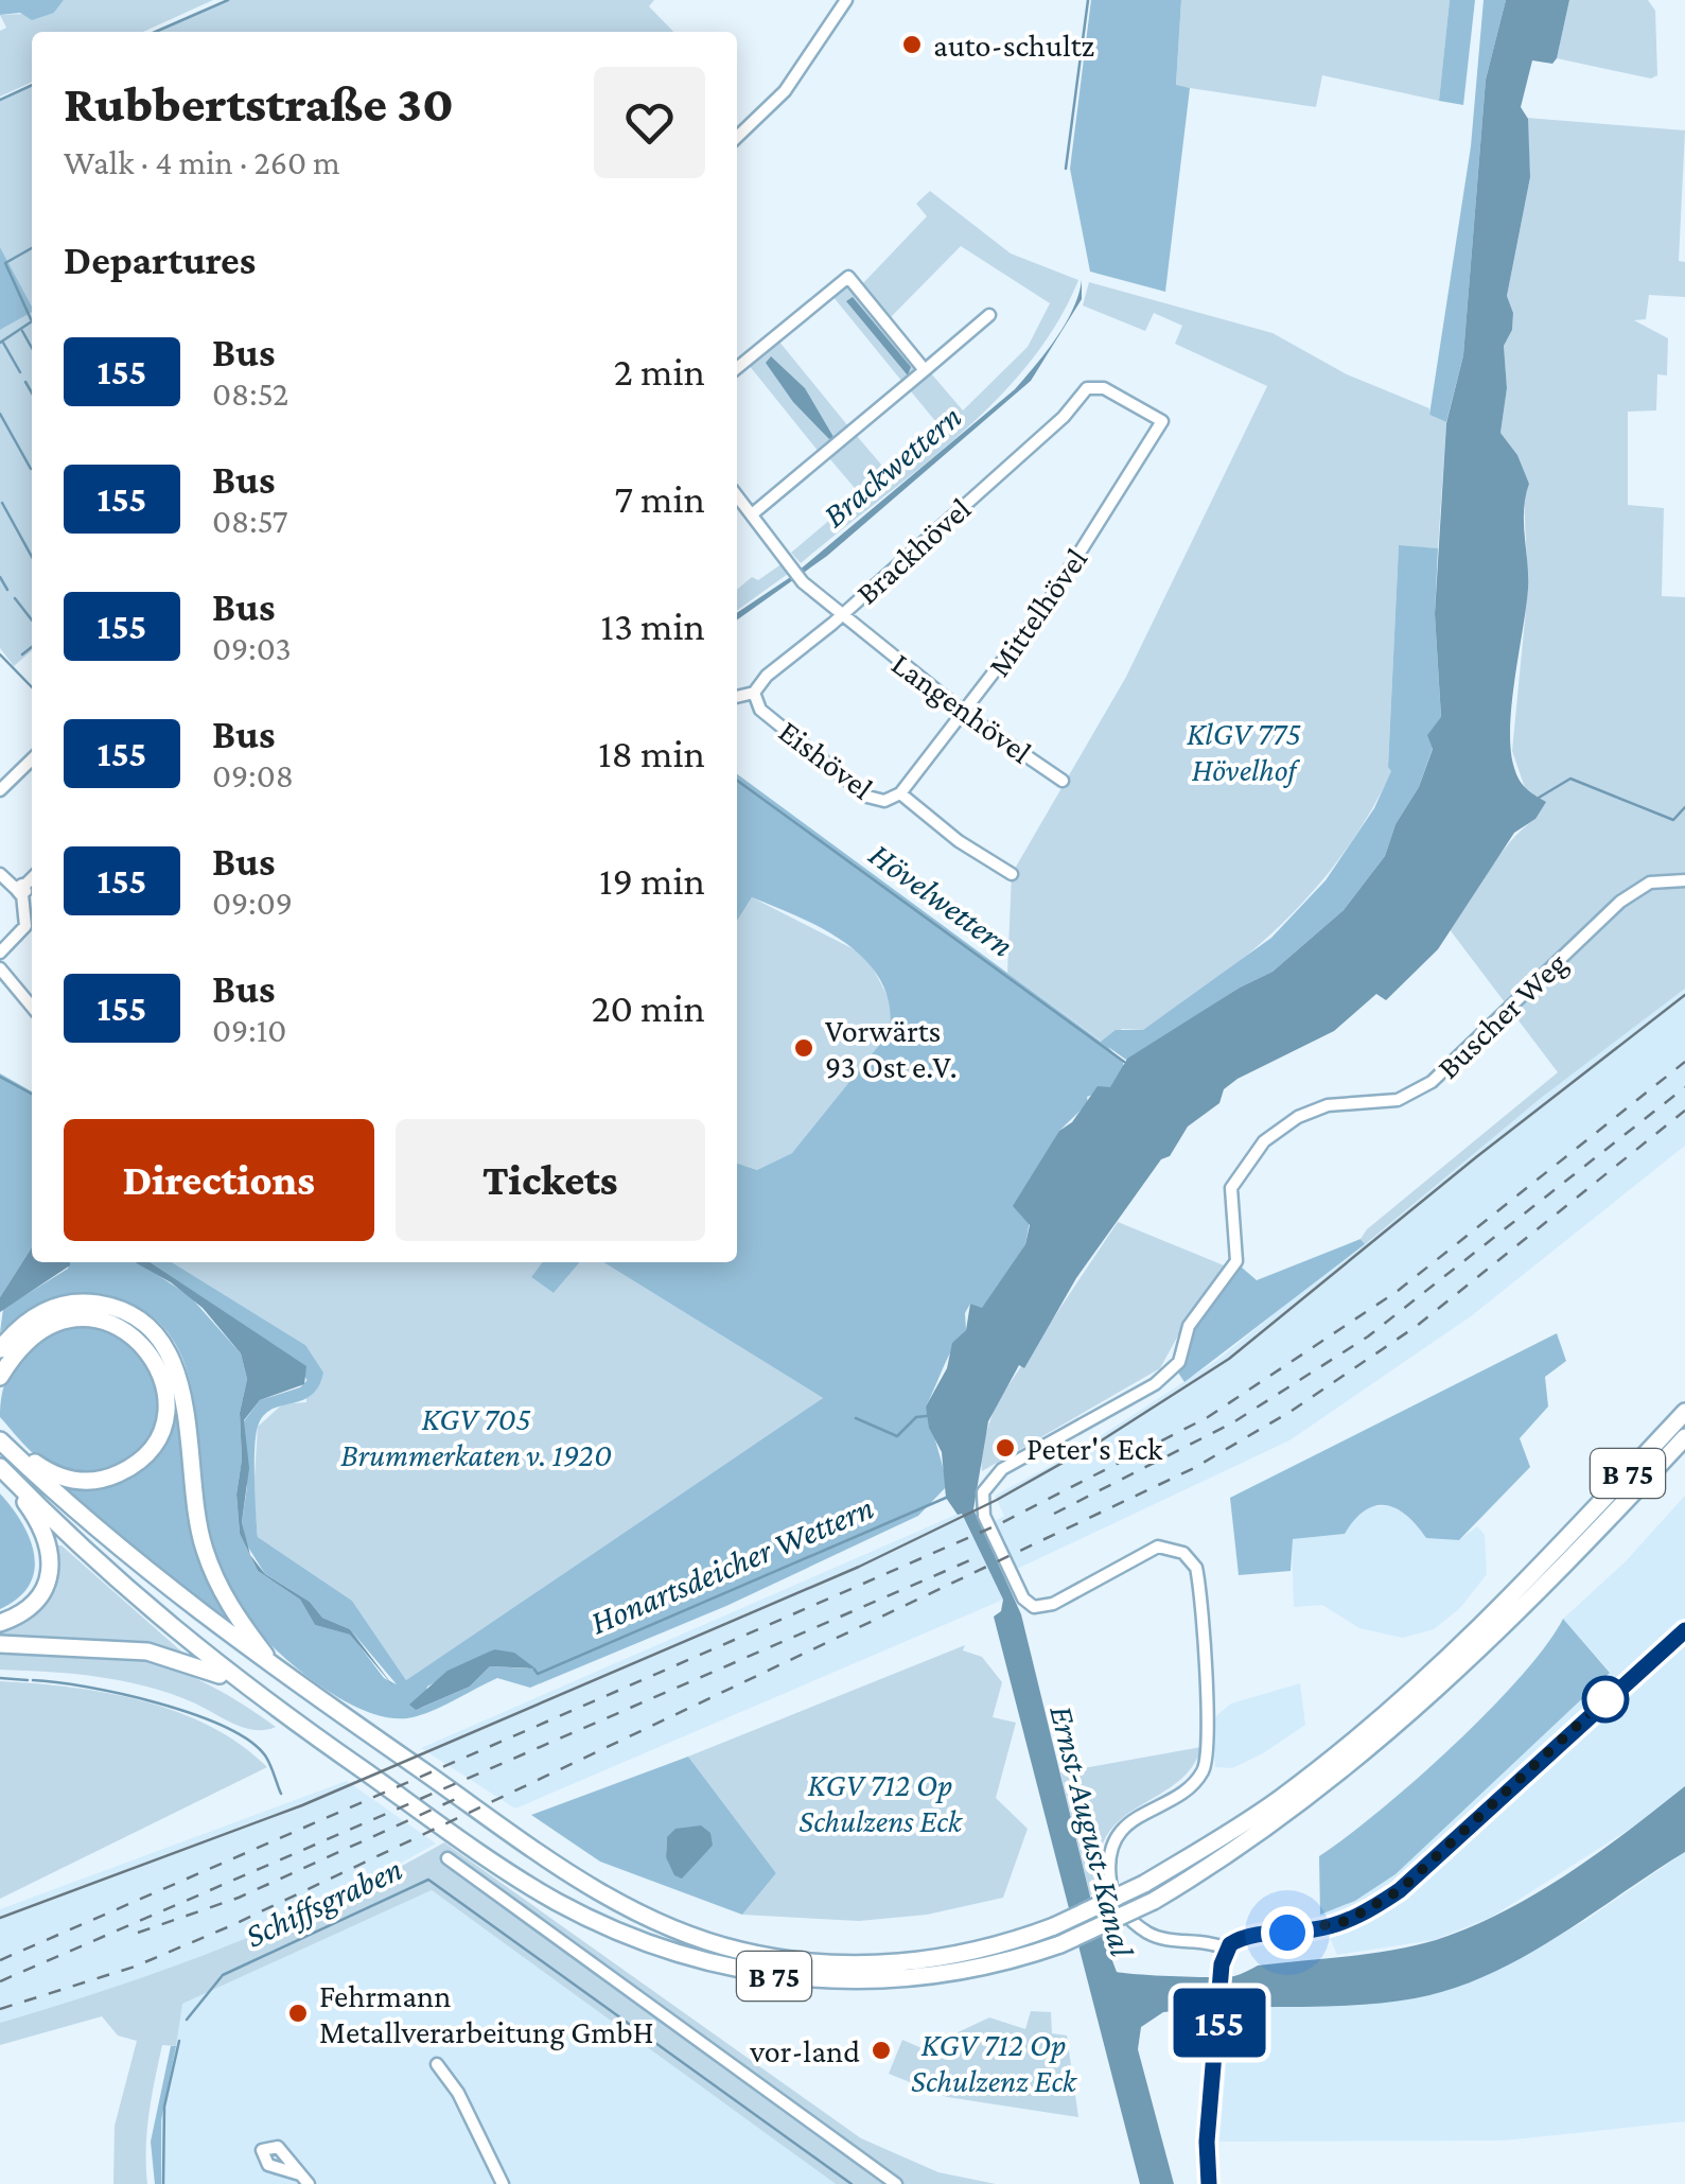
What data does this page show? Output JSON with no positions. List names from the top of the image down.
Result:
{
  "streets": {
    "highway": ["B 75"],
    "street": [
      "Brackhövel",
      "Mittelhövel",
      "Langenhövel",
      "Eishövel",
      "Buscher Weg"
    ]
  },
  "crossings": [
    ["Brackhövel", "Mittelhövel"],
    ["Brackhövel", "Langenhövel"],
    ["Brackhövel", "Eishövel"],
    ["Mittelhövel", "Langenhövel"],
    ["Mittelhövel", "Eishövel"]
  ],
  "water": [
    "Brackwettern",
    "Hövelwettern",
    "Honartsdeicher Wettern",
    "Ernst-August-Kanal",
    "Schiffsgraben"
  ],
  "parks": [
    "KlGV 775 Hövelhof",
    "KGV 705 Brummerkaten v. 1920",
    "KGV 712 Op Schulzens Eck",
    "KGV 712 Op Schulzenz Eck"
  ],
  "places": [
    "auto-schultz",
    "Vorwärts 93 Ost e.V.",
    "Peter's Eck",
    "Fehrmann Metallverarbeitung GmbH",
    "vor-land"
  ],
  "lines": ["bus line 155"],
  "page": {
    "on_map": "155",
    "heading": [
      ["Rubbertstraße 30", "Walk · 4 min · 260 m"],
      "Departures"
    ],
    "list": [
      {
        "mark": "155",
        "name": "Bus",
        "note": "08:52",
        "value": "2 min"
      },
      {
        "mark": "155",
        "name": "Bus",
        "note": "08:57",
        "value": "7 min"
      },
      {
        "mark": "155",
        "name": "Bus",
        "note": "09:03",
        "value": "13 min"
      },
      {
        "mark": "155",
        "name": "Bus",
        "note": "09:08",
        "value": "18 min"
      },
      {
        "mark": "155",
        "name": "Bus",
        "note": "09:09",
        "value": "19 min"
      },
      {
        "mark": "155",
        "name": "Bus",
        "note": "09:10",
        "value": "20 min"
      }
    ],
    "buttons": ["Directions", "Tickets"]
  }
}
